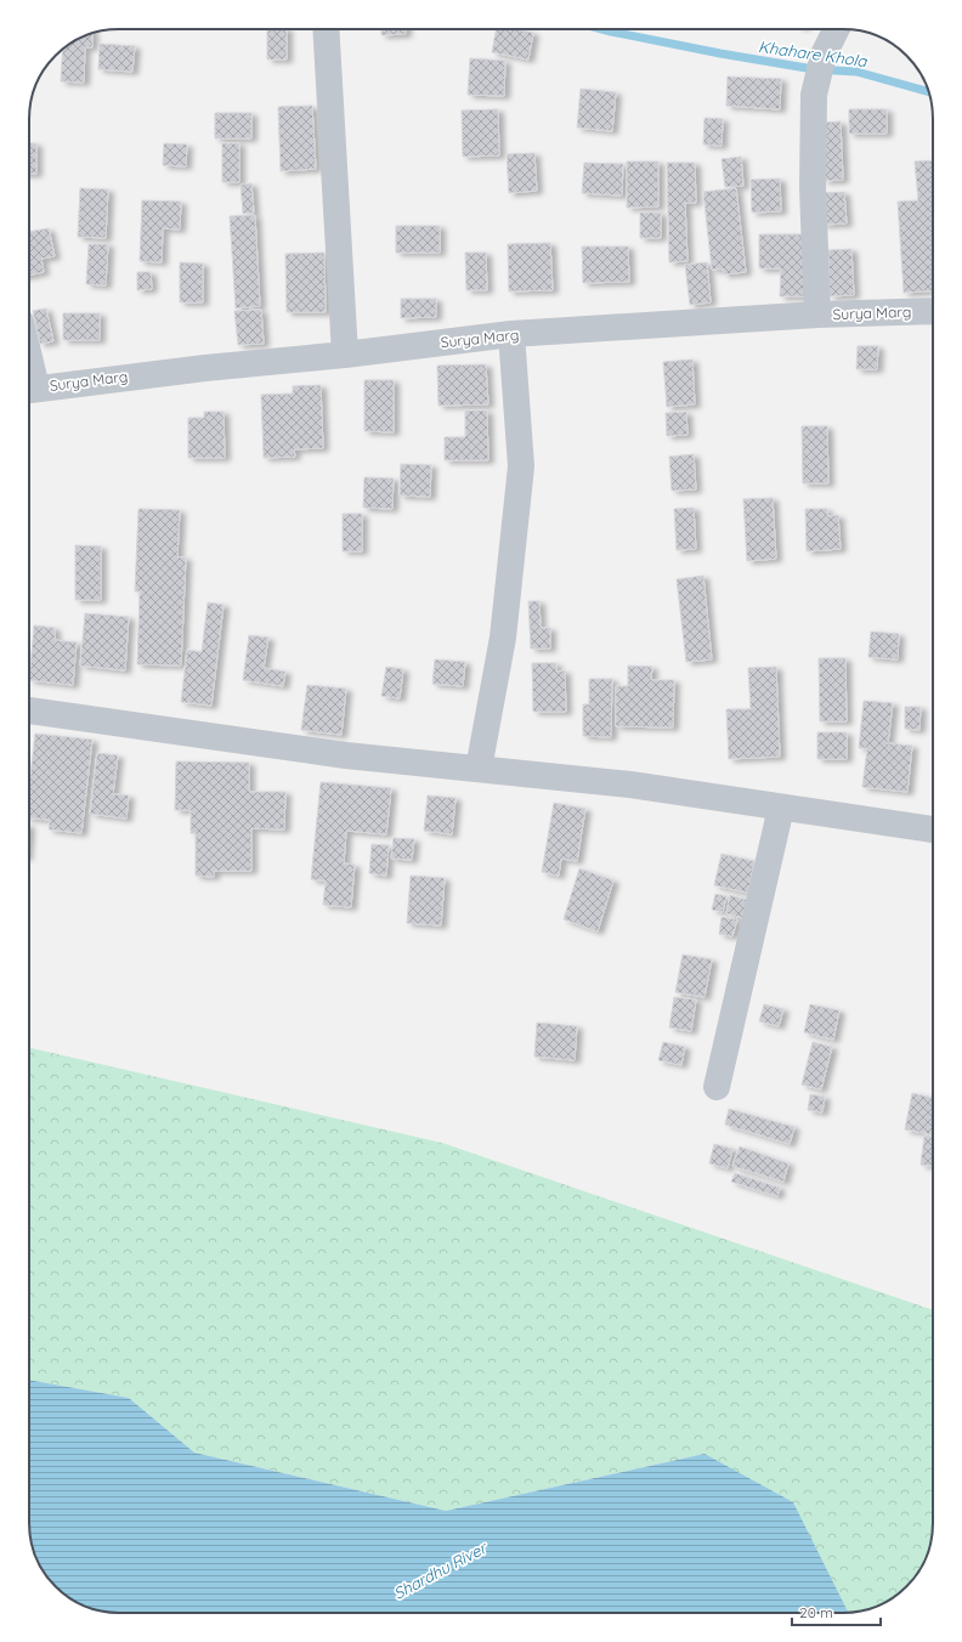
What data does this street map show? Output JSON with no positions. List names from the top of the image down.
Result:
{
  "streets": {
    "street": ["Surya Marg"]
  },
  "water": ["Khahare Khola", "Shardhu River"],
  "scale_bar": "20 m"
}
